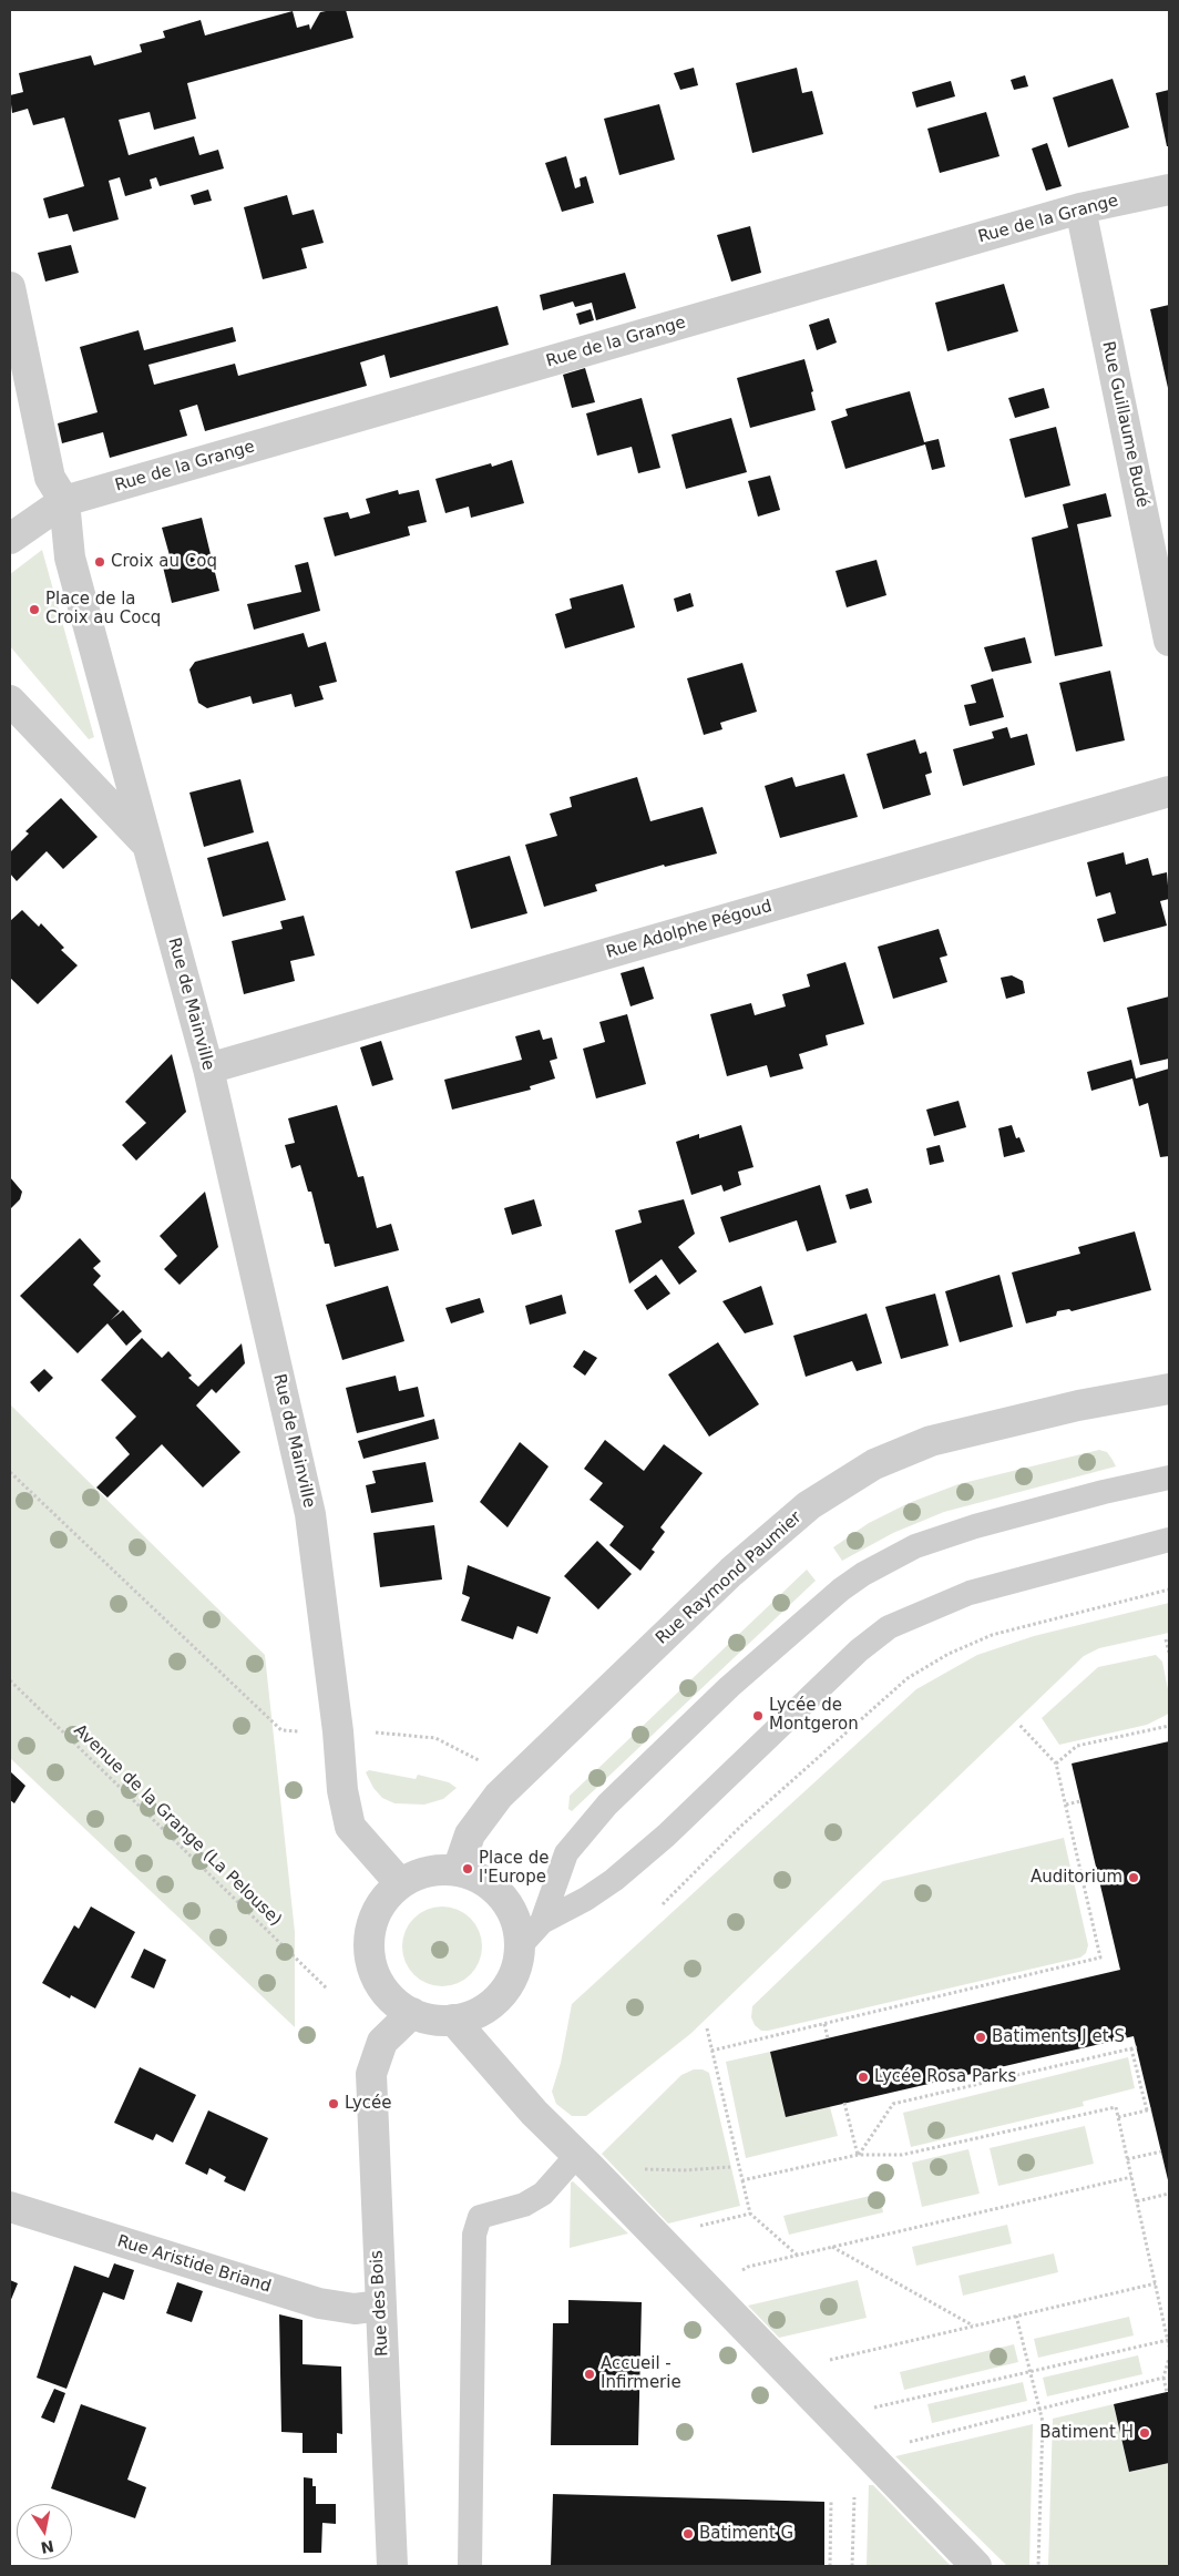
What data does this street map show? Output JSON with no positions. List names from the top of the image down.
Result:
{
  "streets": {
    "street": [
      "Rue de la Grange",
      "Rue Guillaume Budé",
      "Rue Adolphe Pégoud",
      "Rue de Mainville",
      "Rue Raymond Paumier",
      "Rue Aristide Briand",
      "Rue des Bois"
    ],
    "path": ["Avenue de la Grange (La Pelouse)"]
  },
  "crossings": [
    ["Rue de la Grange", "Rue Guillaume Budé"],
    ["Rue de la Grange", "Rue de Mainville"],
    ["Rue Adolphe Pégoud", "Rue de Mainville"],
    ["Rue Raymond Paumier", "Rue des Bois"],
    ["Rue Aristide Briand", "Rue des Bois"]
  ],
  "places": [
    "Croix au Coq",
    "Place de la Croix au Cocq",
    "Lycée de Montgeron",
    "Place de l'Europe",
    "Auditorium",
    "Batiments J et S",
    "Lycée Rosa Parks",
    "Lycée",
    "Accueil - Infirmerie",
    "Batiment H",
    "Batiment G"
  ],
  "north": "bottom"
}
